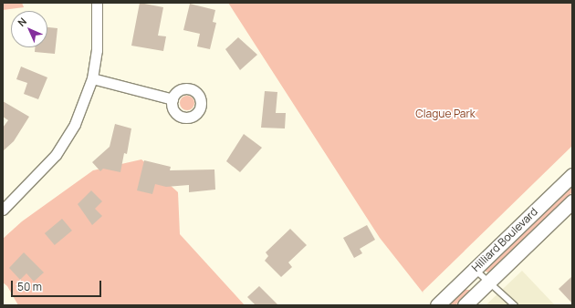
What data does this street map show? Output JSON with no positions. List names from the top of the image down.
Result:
{
  "streets": {
    "main road": ["Hilliard Boulevard"]
  },
  "parks": ["Clague Park"],
  "scale_bar": "50 m",
  "north": "top left"
}
